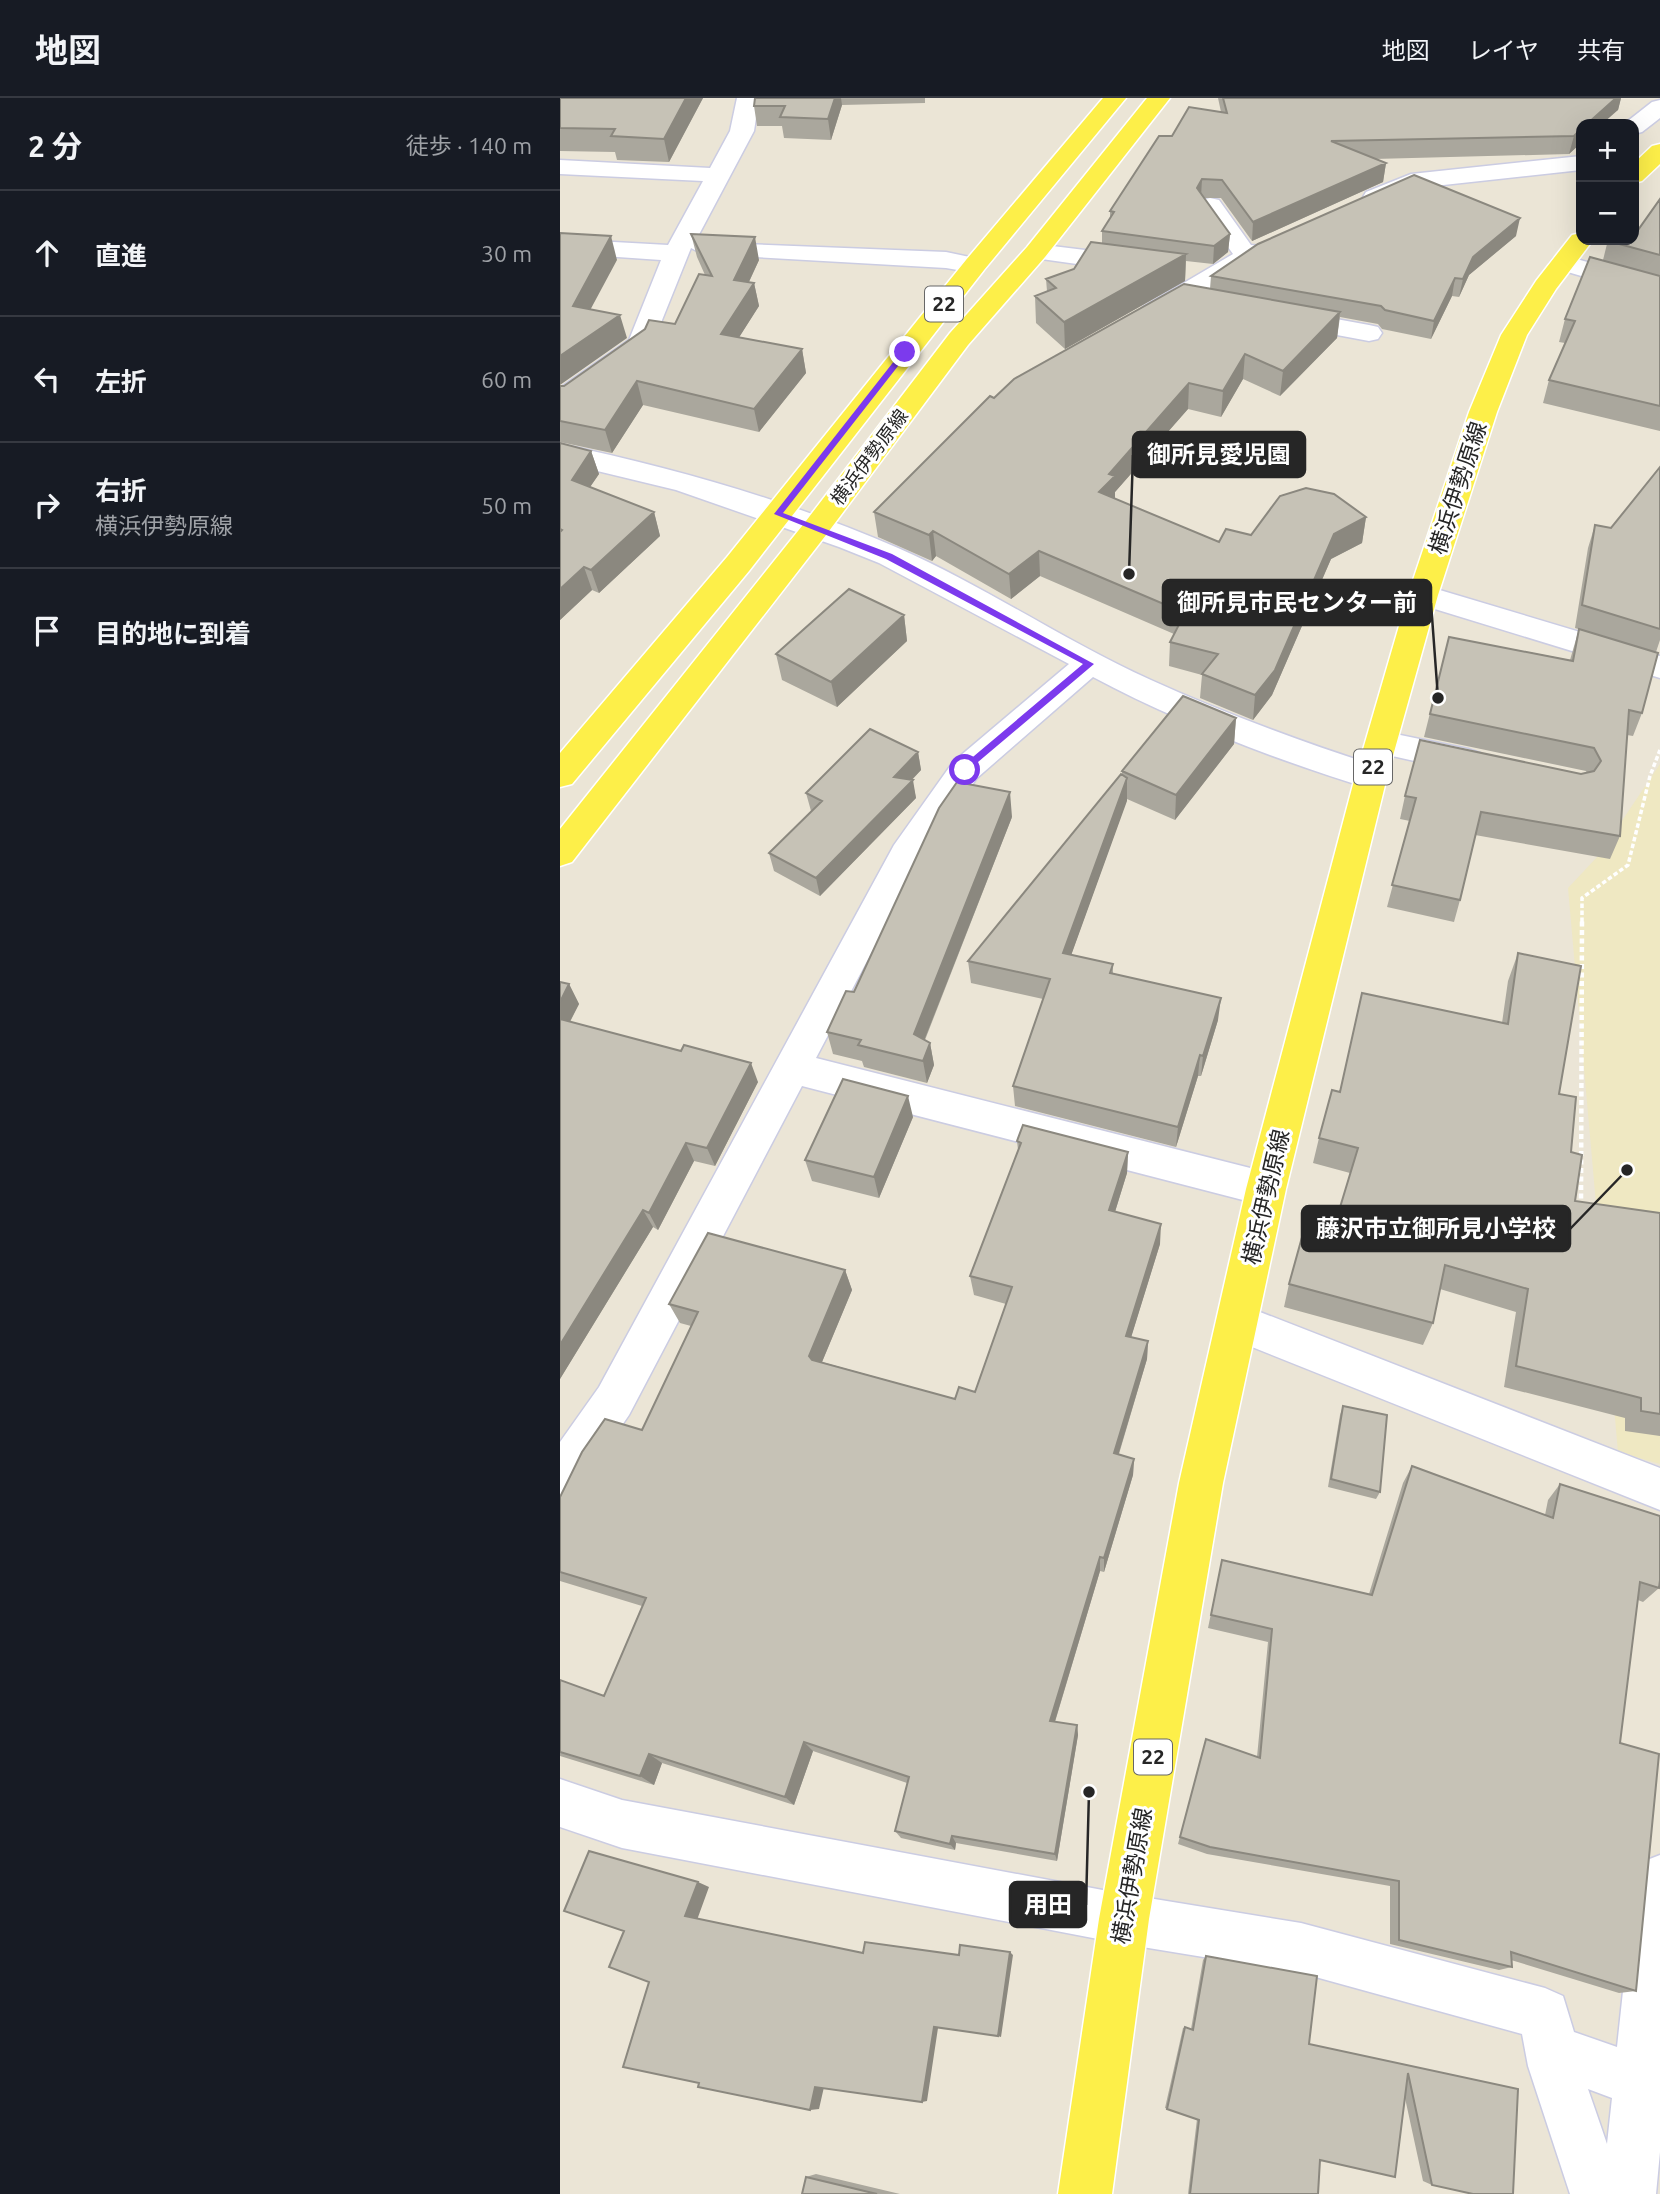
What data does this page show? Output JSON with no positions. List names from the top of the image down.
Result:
{
  "streets": {
    "main road": ["22", "横浜伊勢原線"]
  },
  "places": [
    "御所見愛児園",
    "御所見市民センター前",
    "藤沢市立御所見小学校",
    "用田"
  ],
  "page": {
    "header": "地図",
    "nav": ["地図", "レイヤ", "共有"],
    "heading": ["2 分", "徒歩 · 140 m"],
    "map_buttons": ["+", "−"],
    "list": [
      ["直進", "30 m"],
      ["左折", "60 m"],
      ["右折", "横浜伊勢原線", "50 m"],
      "目的地に到着"
    ]
  }
}
